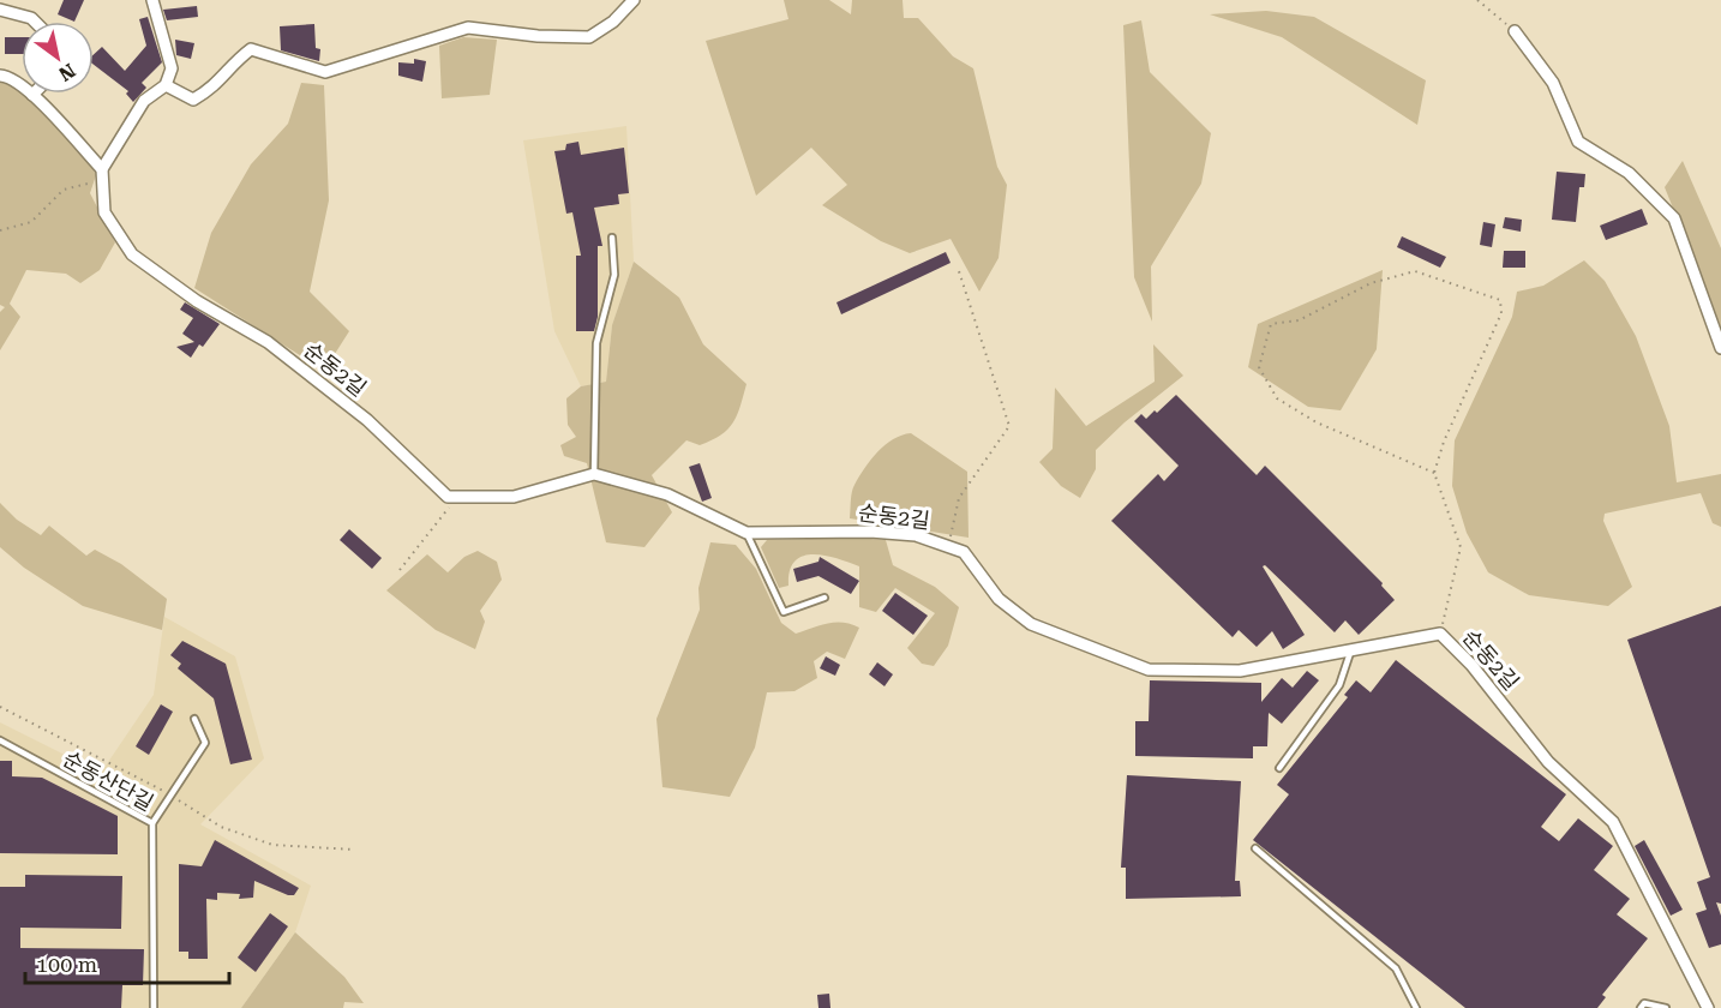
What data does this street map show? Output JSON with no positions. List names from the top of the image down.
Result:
{
  "streets": {
    "street": ["순동2길"],
    "lane": ["순동산단길"]
  },
  "scale_bar": "100 m",
  "north": "bottom right"
}
